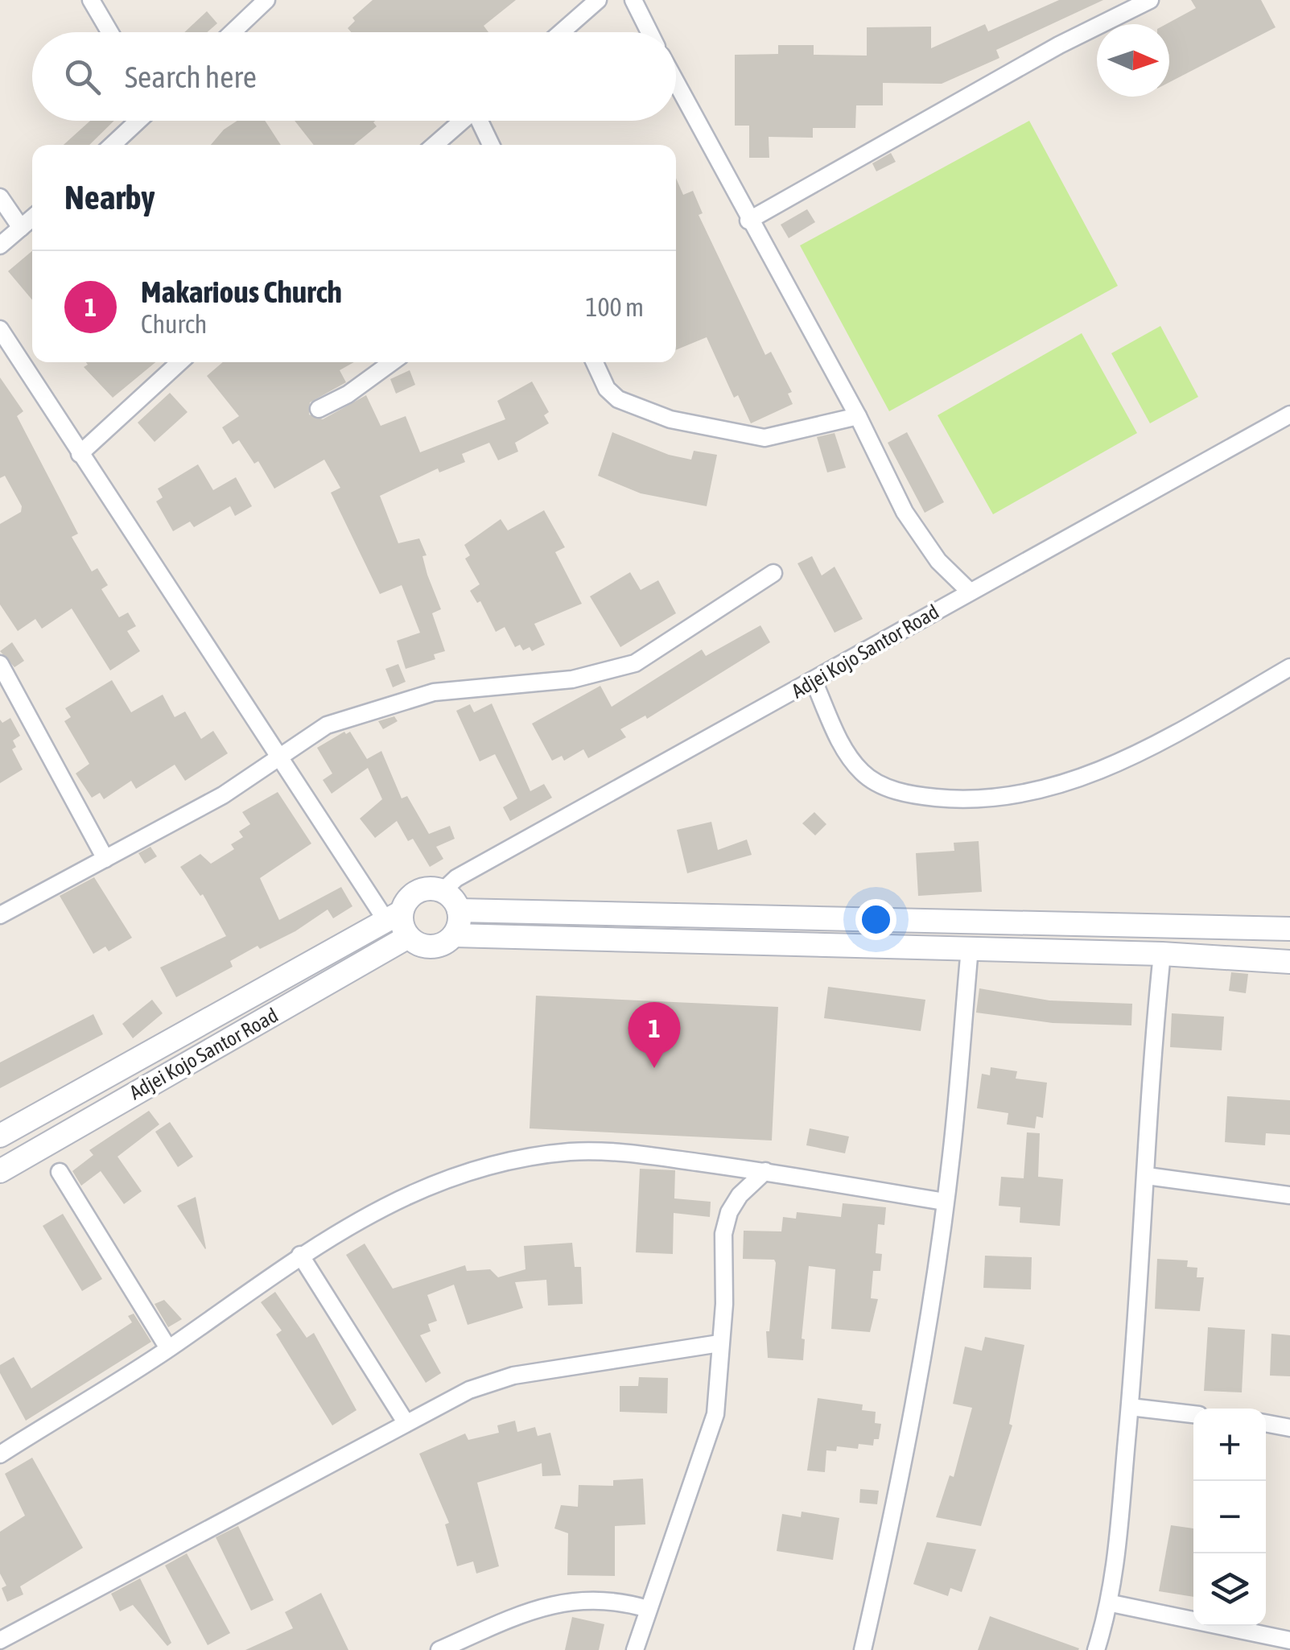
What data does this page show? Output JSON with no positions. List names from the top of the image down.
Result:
{
  "streets": {
    "street": ["Adjei Kojo Santor Road"]
  },
  "north": "right",
  "page": {
    "search": "Search here",
    "heading": "Nearby",
    "list": [
      {
        "mark": "1",
        "name": "Makarious Church",
        "note": "Church",
        "value": "100 m"
      }
    ],
    "pins": "1",
    "map_buttons": ["+", "−"]
  }
}
